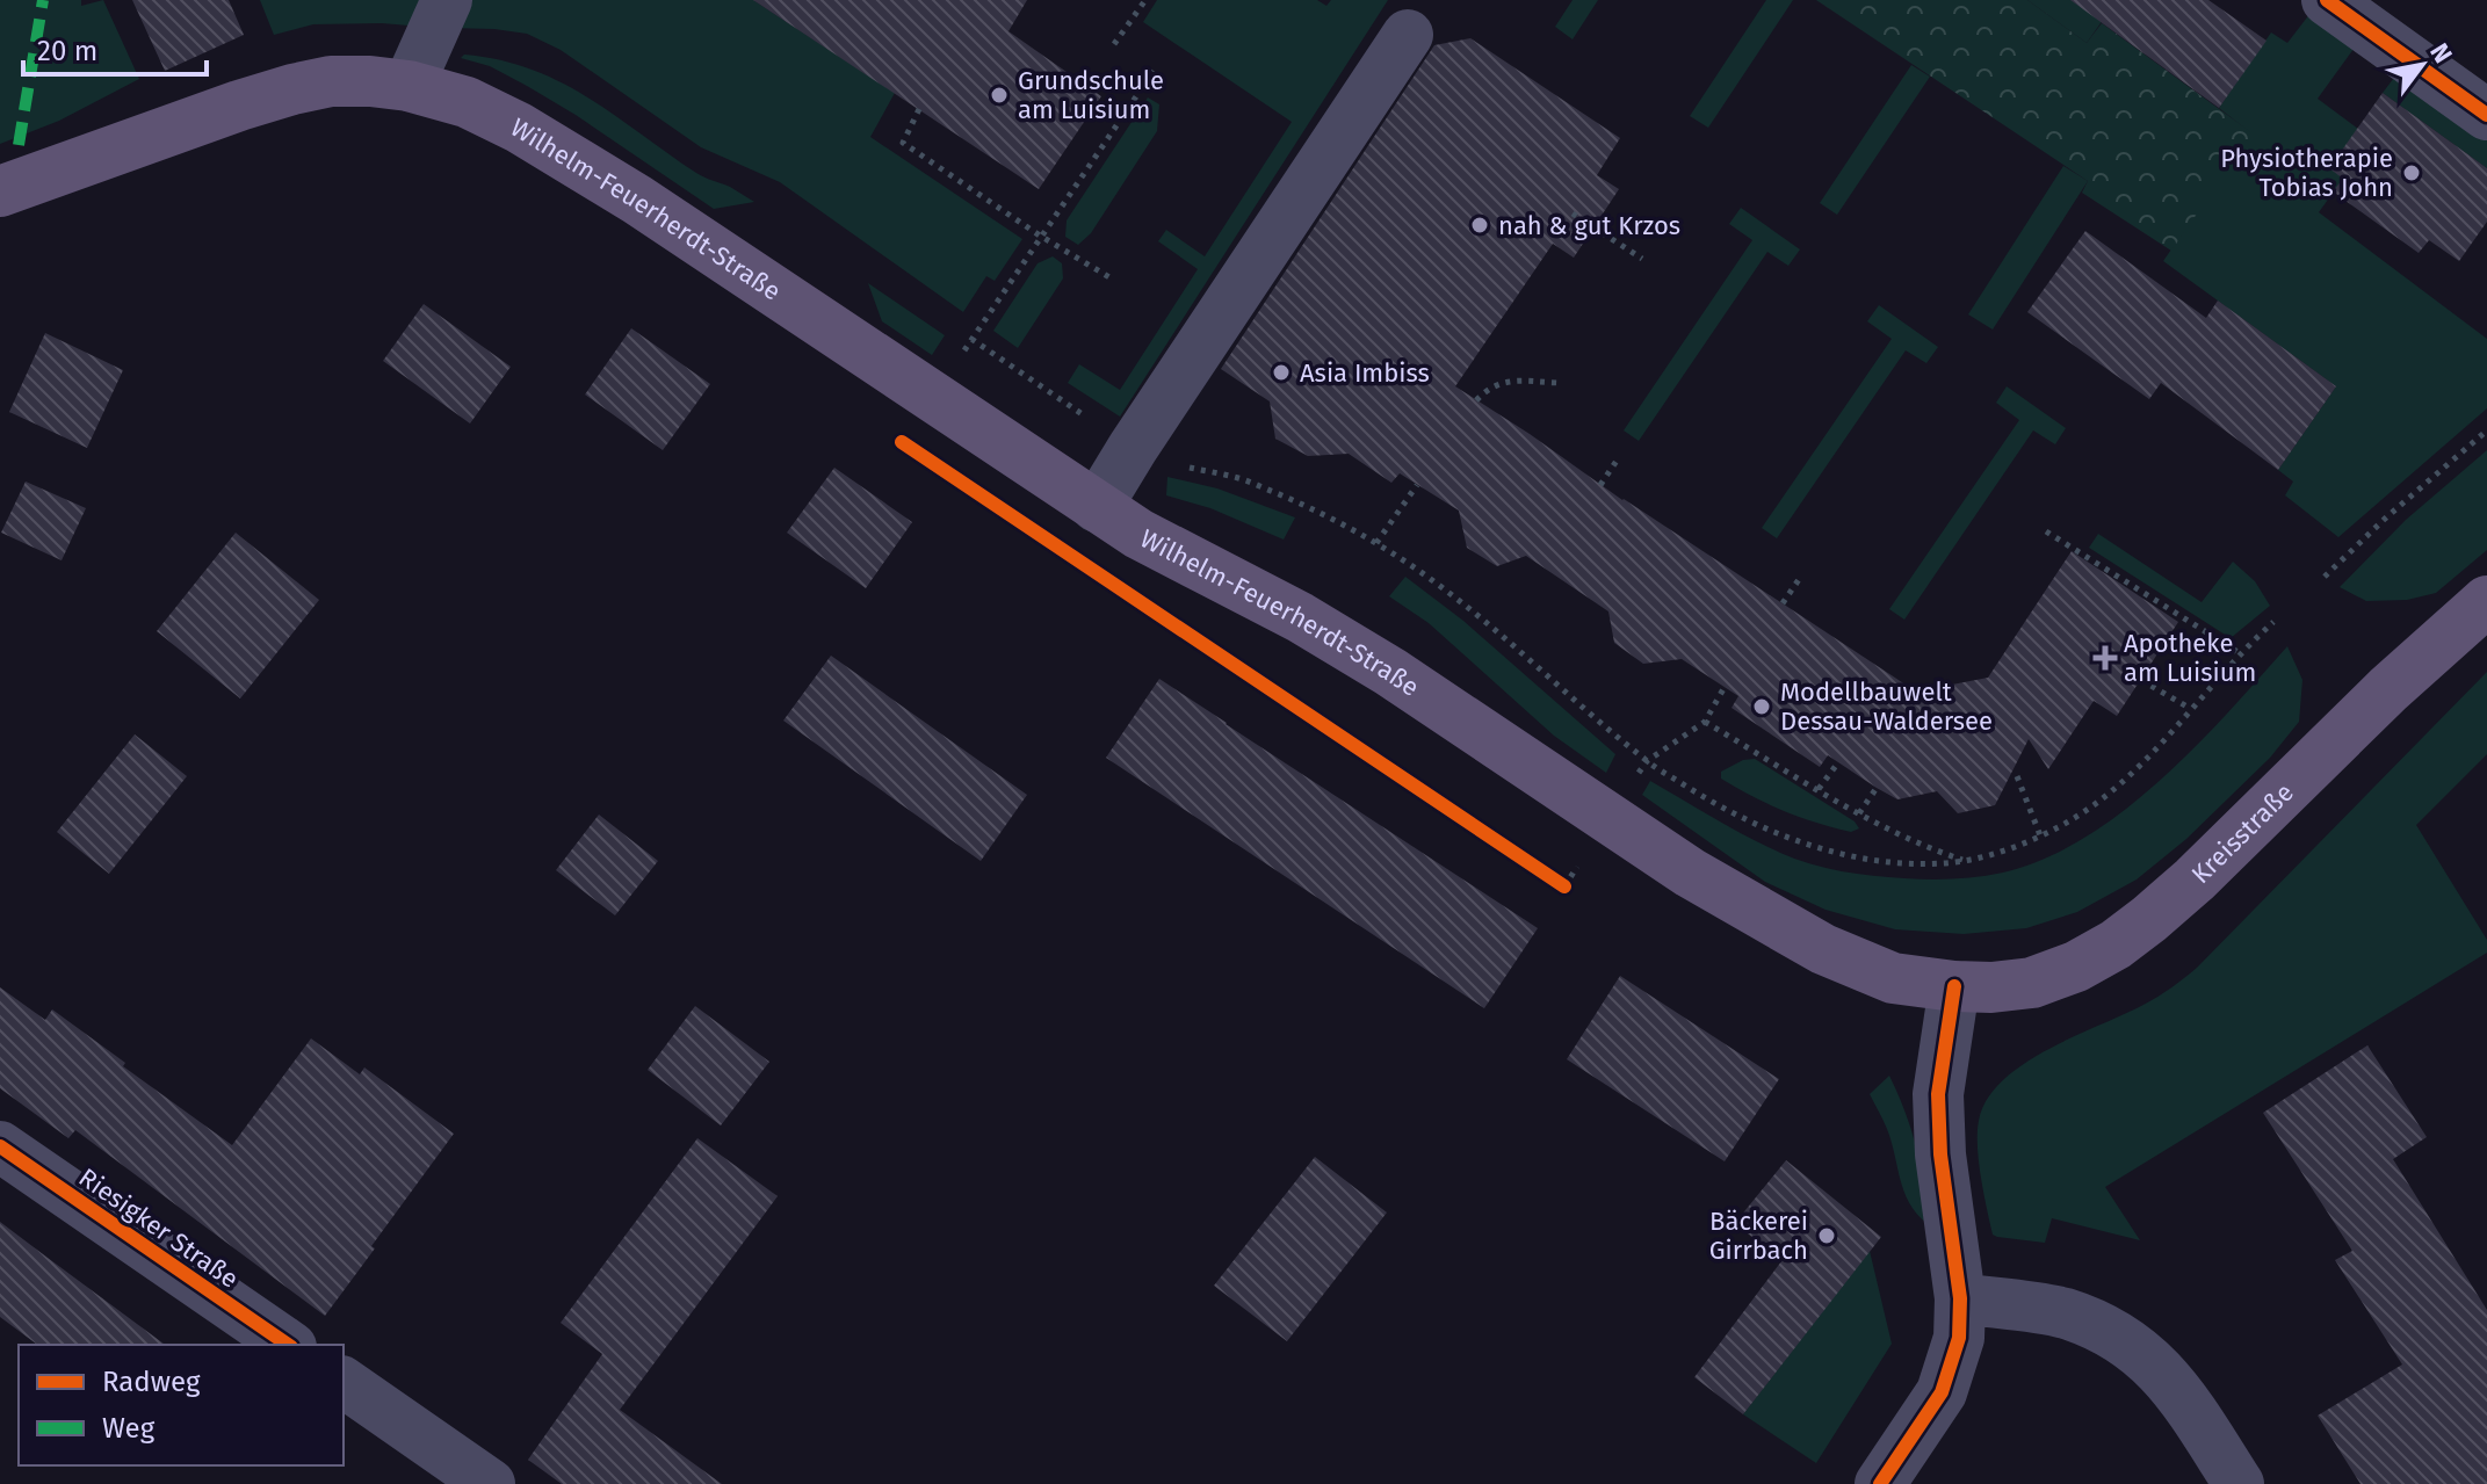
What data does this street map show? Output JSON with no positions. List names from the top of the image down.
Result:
{
  "streets": {
    "main road": ["Wilhelm-Feuerherdt-Straße", "Kreisstraße"],
    "street": ["Riesigker Straße"]
  },
  "crossings": [
    ["Wilhelm-Feuerherdt-Straße", "Kreisstraße"]
  ],
  "places": {
    "other": [
      "Grundschule am Luisium",
      "Physiotherapie Tobias John",
      "nah & gut Krzos",
      "Asia Imbiss",
      "Modellbauwelt Dessau-Waldersee",
      "Bäckerei Girrbach"
    ],
    "health": ["Apotheke am Luisium"]
  },
  "legend": ["Radweg", "Weg"],
  "scale_bar": "20 m",
  "north": "top right"
}
